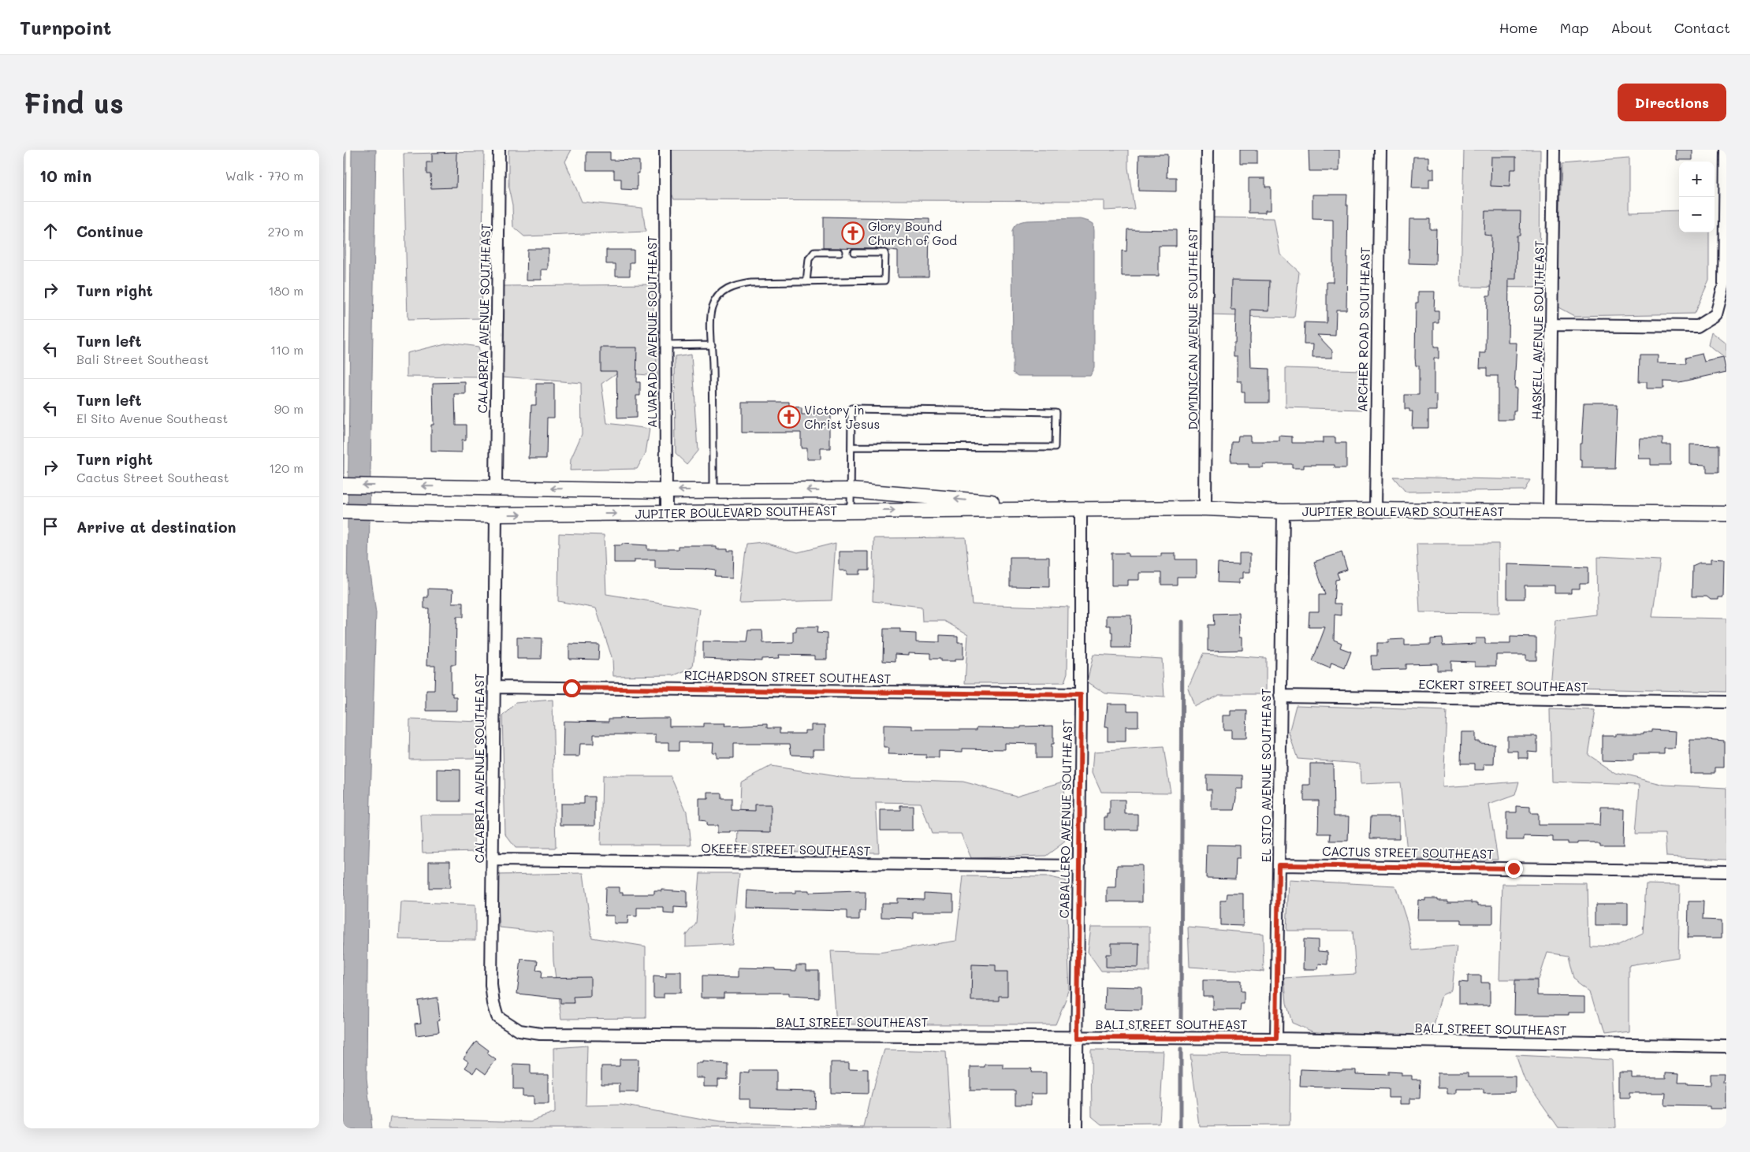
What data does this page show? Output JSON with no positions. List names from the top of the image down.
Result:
{
  "streets": {
    "street": [
      "CALABRIA AVENUE SOUTHEAST",
      "DOMINICAN AVENUE SOUTHEAST",
      "ARCHER ROAD SOUTHEAST",
      "HASKELL AVENUE SOUTHEAST",
      "ALVARADO AVENUE SOUTHEAST",
      "JUPITER BOULEVARD SOUTHEAST",
      "RICHARDSON STREET SOUTHEAST",
      "ECKERT STREET SOUTHEAST",
      "EL SITO AVENUE SOUTHEAST",
      "CABALLERO AVENUE SOUTHEAST",
      "OKEEFE STREET SOUTHEAST",
      "CACTUS STREET SOUTHEAST",
      "BALI STREET SOUTHEAST"
    ]
  },
  "crossings": [
    ["CALABRIA AVENUE SOUTHEAST", "JUPITER BOULEVARD SOUTHEAST"],
    ["CALABRIA AVENUE SOUTHEAST", "RICHARDSON STREET SOUTHEAST"],
    ["CALABRIA AVENUE SOUTHEAST", "OKEEFE STREET SOUTHEAST"],
    ["CALABRIA AVENUE SOUTHEAST", "BALI STREET SOUTHEAST"],
    ["DOMINICAN AVENUE SOUTHEAST", "JUPITER BOULEVARD SOUTHEAST"],
    ["ARCHER ROAD SOUTHEAST", "JUPITER BOULEVARD SOUTHEAST"],
    ["HASKELL AVENUE SOUTHEAST", "JUPITER BOULEVARD SOUTHEAST"],
    ["ALVARADO AVENUE SOUTHEAST", "JUPITER BOULEVARD SOUTHEAST"],
    ["JUPITER BOULEVARD SOUTHEAST", "EL SITO AVENUE SOUTHEAST"],
    ["JUPITER BOULEVARD SOUTHEAST", "CABALLERO AVENUE SOUTHEAST"],
    ["RICHARDSON STREET SOUTHEAST", "CABALLERO AVENUE SOUTHEAST"],
    ["ECKERT STREET SOUTHEAST", "EL SITO AVENUE SOUTHEAST"],
    ["EL SITO AVENUE SOUTHEAST", "CACTUS STREET SOUTHEAST"],
    ["EL SITO AVENUE SOUTHEAST", "BALI STREET SOUTHEAST"],
    ["CABALLERO AVENUE SOUTHEAST", "OKEEFE STREET SOUTHEAST"],
    ["CABALLERO AVENUE SOUTHEAST", "BALI STREET SOUTHEAST"]
  ],
  "places": {
    "church": ["Glory Bound Church of God", "Victory in Christ Jesus"]
  },
  "page": {
    "header": "Turnpoint",
    "nav": [
      "Home",
      "Map",
      "About",
      "Contact"
    ],
    "buttons": "Directions",
    "title": "Find us",
    "heading": ["10 min", "Walk · 770 m"],
    "map_buttons": ["+", "−"],
    "list": [
      ["Continue", "270 m"],
      ["Turn right", "180 m"],
      ["Turn left", "Bali Street Southeast", "110 m"],
      ["Turn left", "El Sito Avenue Southeast", "90 m"],
      ["Turn right", "Cactus Street Southeast", "120 m"],
      "Arrive at destination"
    ]
  }
}
